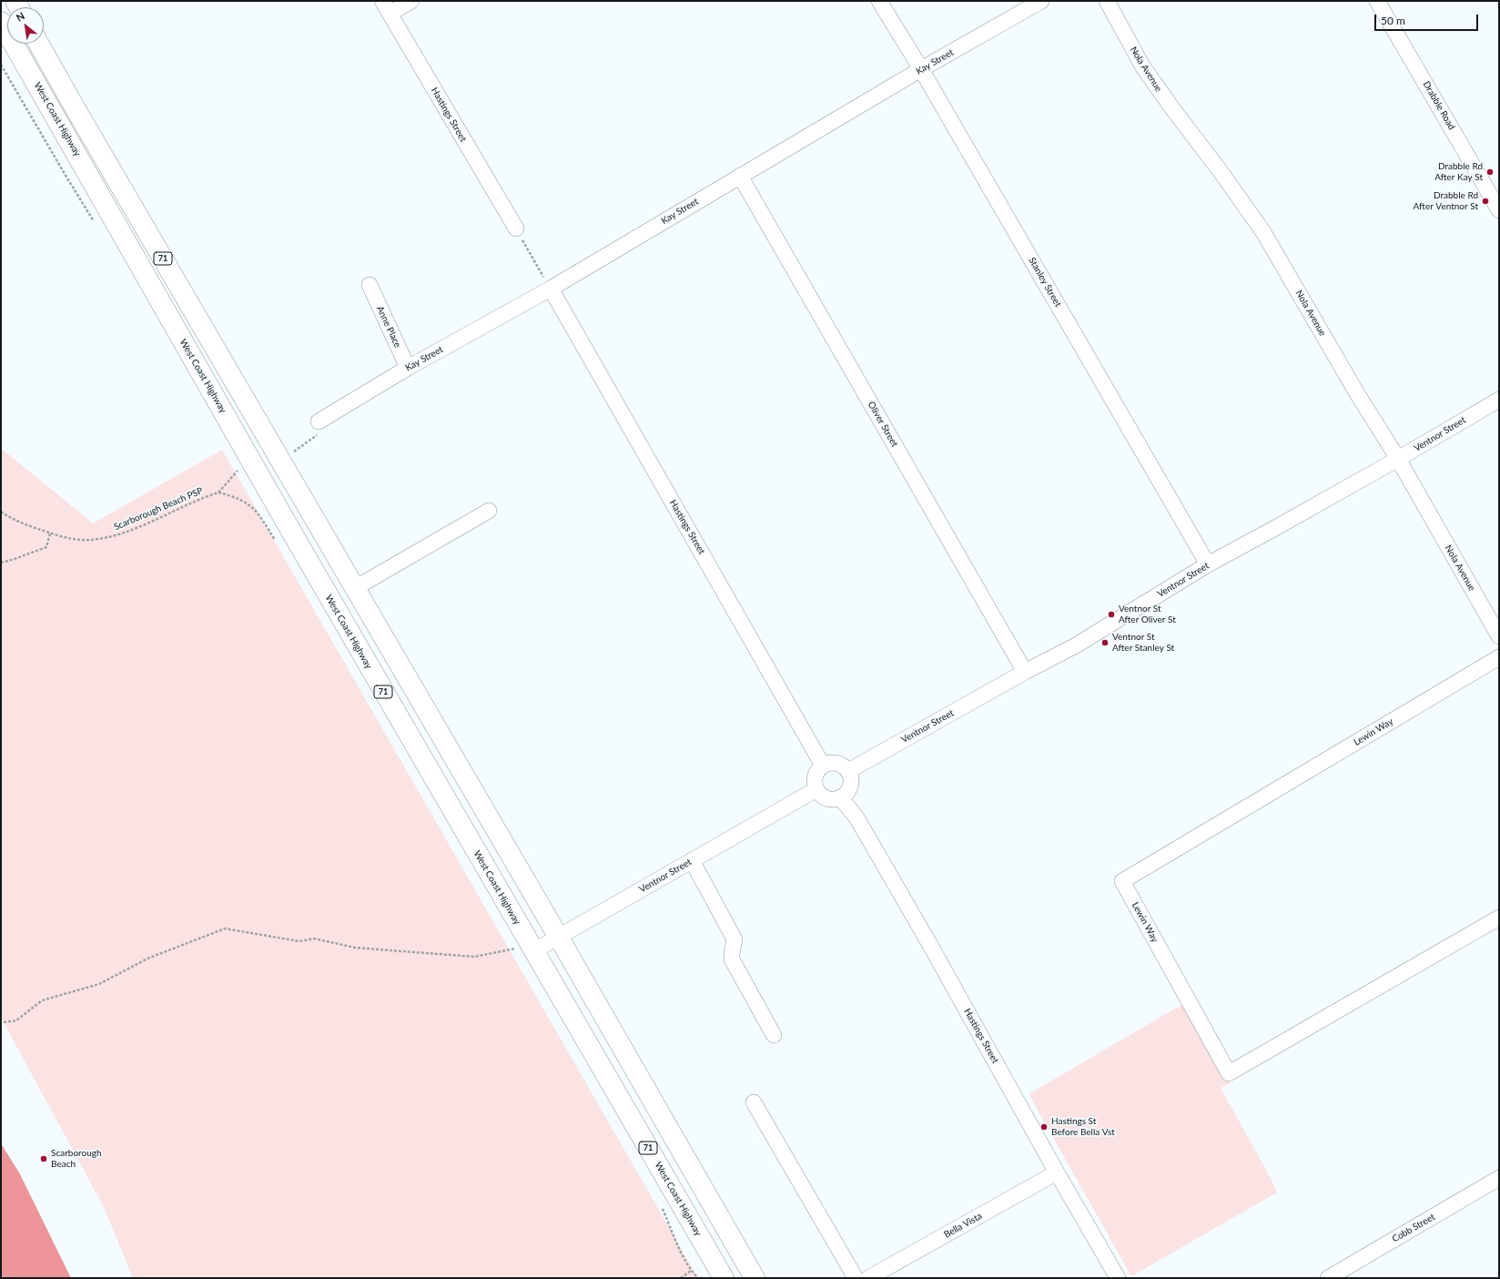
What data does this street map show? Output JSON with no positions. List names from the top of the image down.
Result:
{
  "streets": {
    "highway": ["West Coast Highway", "71"],
    "street": [
      "Kay Street",
      "Nola Avenue",
      "Drabble Road",
      "Hastings Street",
      "Stanley Street",
      "Anne Place",
      "Oliver Street",
      "Ventnor Street",
      "Lewin Way",
      "Bella Vista",
      "Cobb Street"
    ],
    "path": ["Scarborough Beach PSP"]
  },
  "crossings": [
    ["Kay Street", "Hastings Street"],
    ["Kay Street", "Stanley Street"],
    ["Kay Street", "Anne Place"],
    ["Kay Street", "Oliver Street"],
    ["Nola Avenue", "Ventnor Street"],
    ["Hastings Street", "Ventnor Street"],
    ["Hastings Street", "Bella Vista"],
    ["West Coast Highway", "Ventnor Street"],
    ["71", "Ventnor Street"],
    ["Stanley Street", "Ventnor Street"],
    ["Oliver Street", "Ventnor Street"]
  ],
  "places": [
    "Drabble Rd After Kay St",
    "Drabble Rd After Ventnor St",
    "Ventnor St After Oliver St",
    "Ventnor St After Stanley St",
    "Hastings St Before Bella Vst",
    "Scarborough Beach"
  ],
  "scale_bar": "50 m",
  "north": "top left"
}
